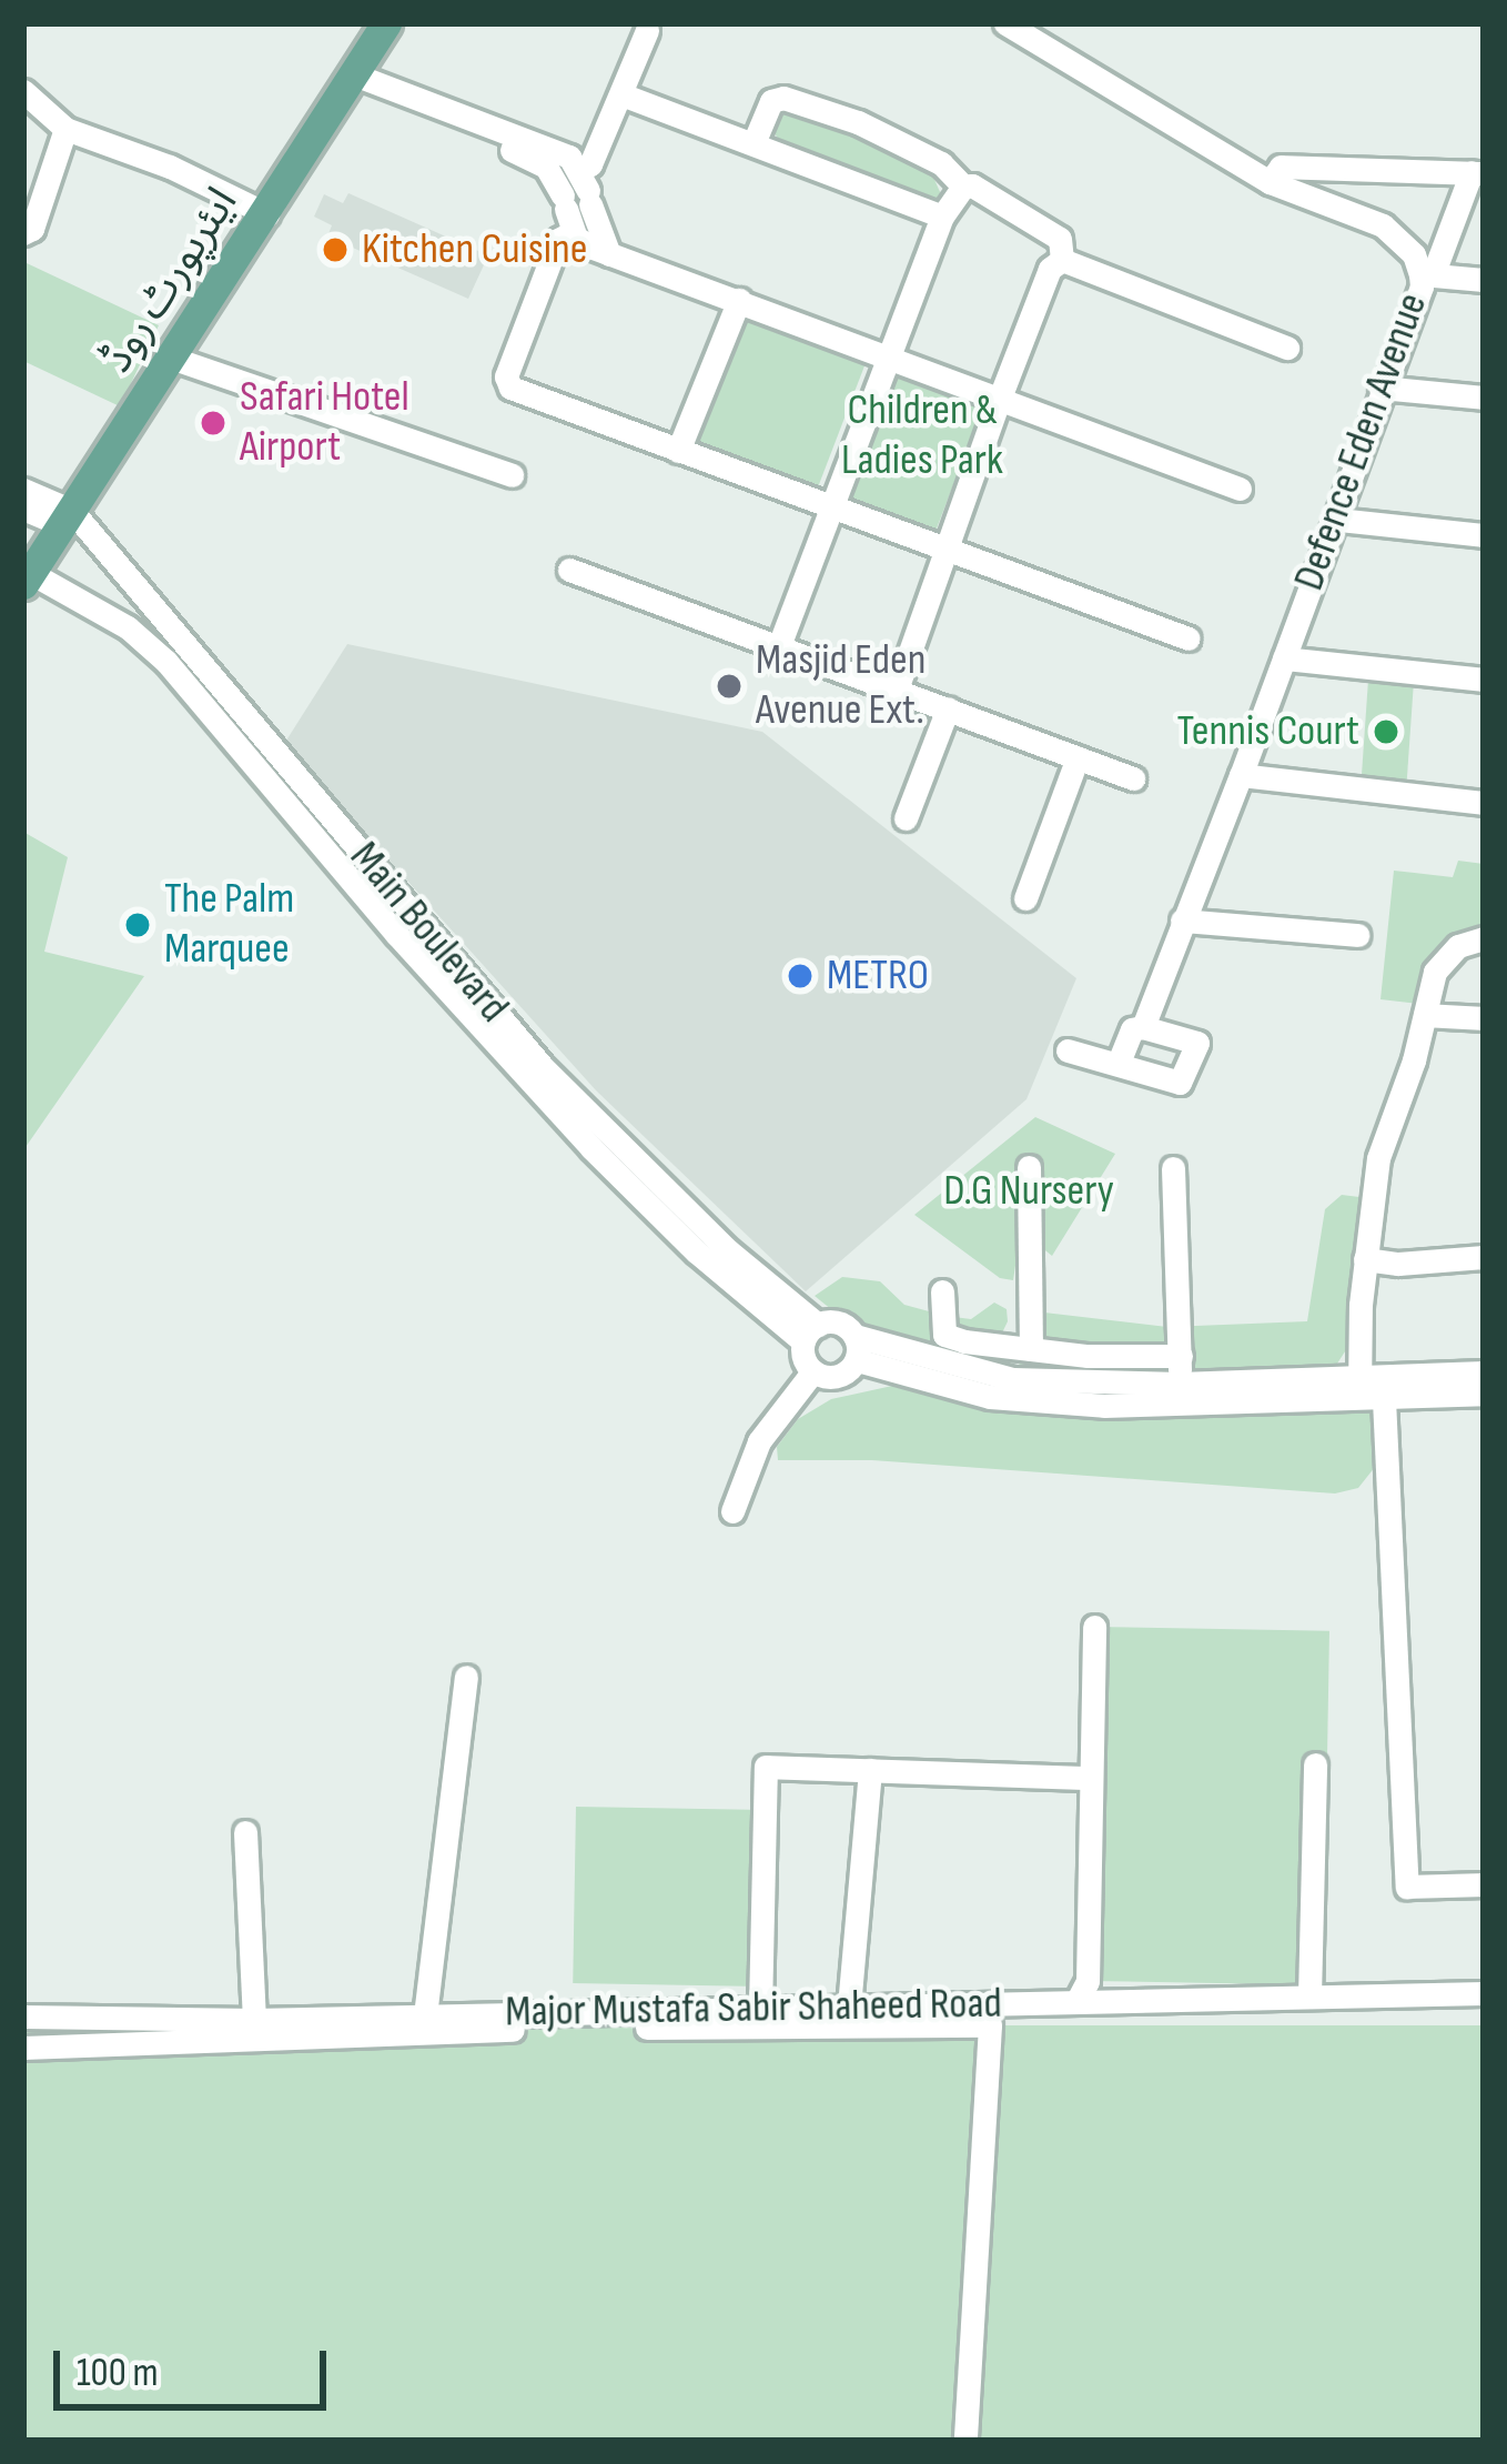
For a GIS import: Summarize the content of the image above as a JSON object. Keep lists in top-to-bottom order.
{
  "streets": {
    "main road": ["ایئرپورٹ روڈ"],
    "street": ["Defence Eden Avenue", "Main Boulevard", "Major Mustafa Sabir Shaheed Road"]
  },
  "crossings": [
    ["ایئرپورٹ روڈ", "Main Boulevard"]
  ],
  "parks": ["Children & Ladies Park", "D.G Nursery"],
  "places": [
    "Kitchen Cuisine",
    "Safari Hotel Airport",
    "Masjid Eden Avenue Ext.",
    "Tennis Court",
    "The Palm Marquee",
    "METRO"
  ],
  "scale_bar": "100 m"
}
